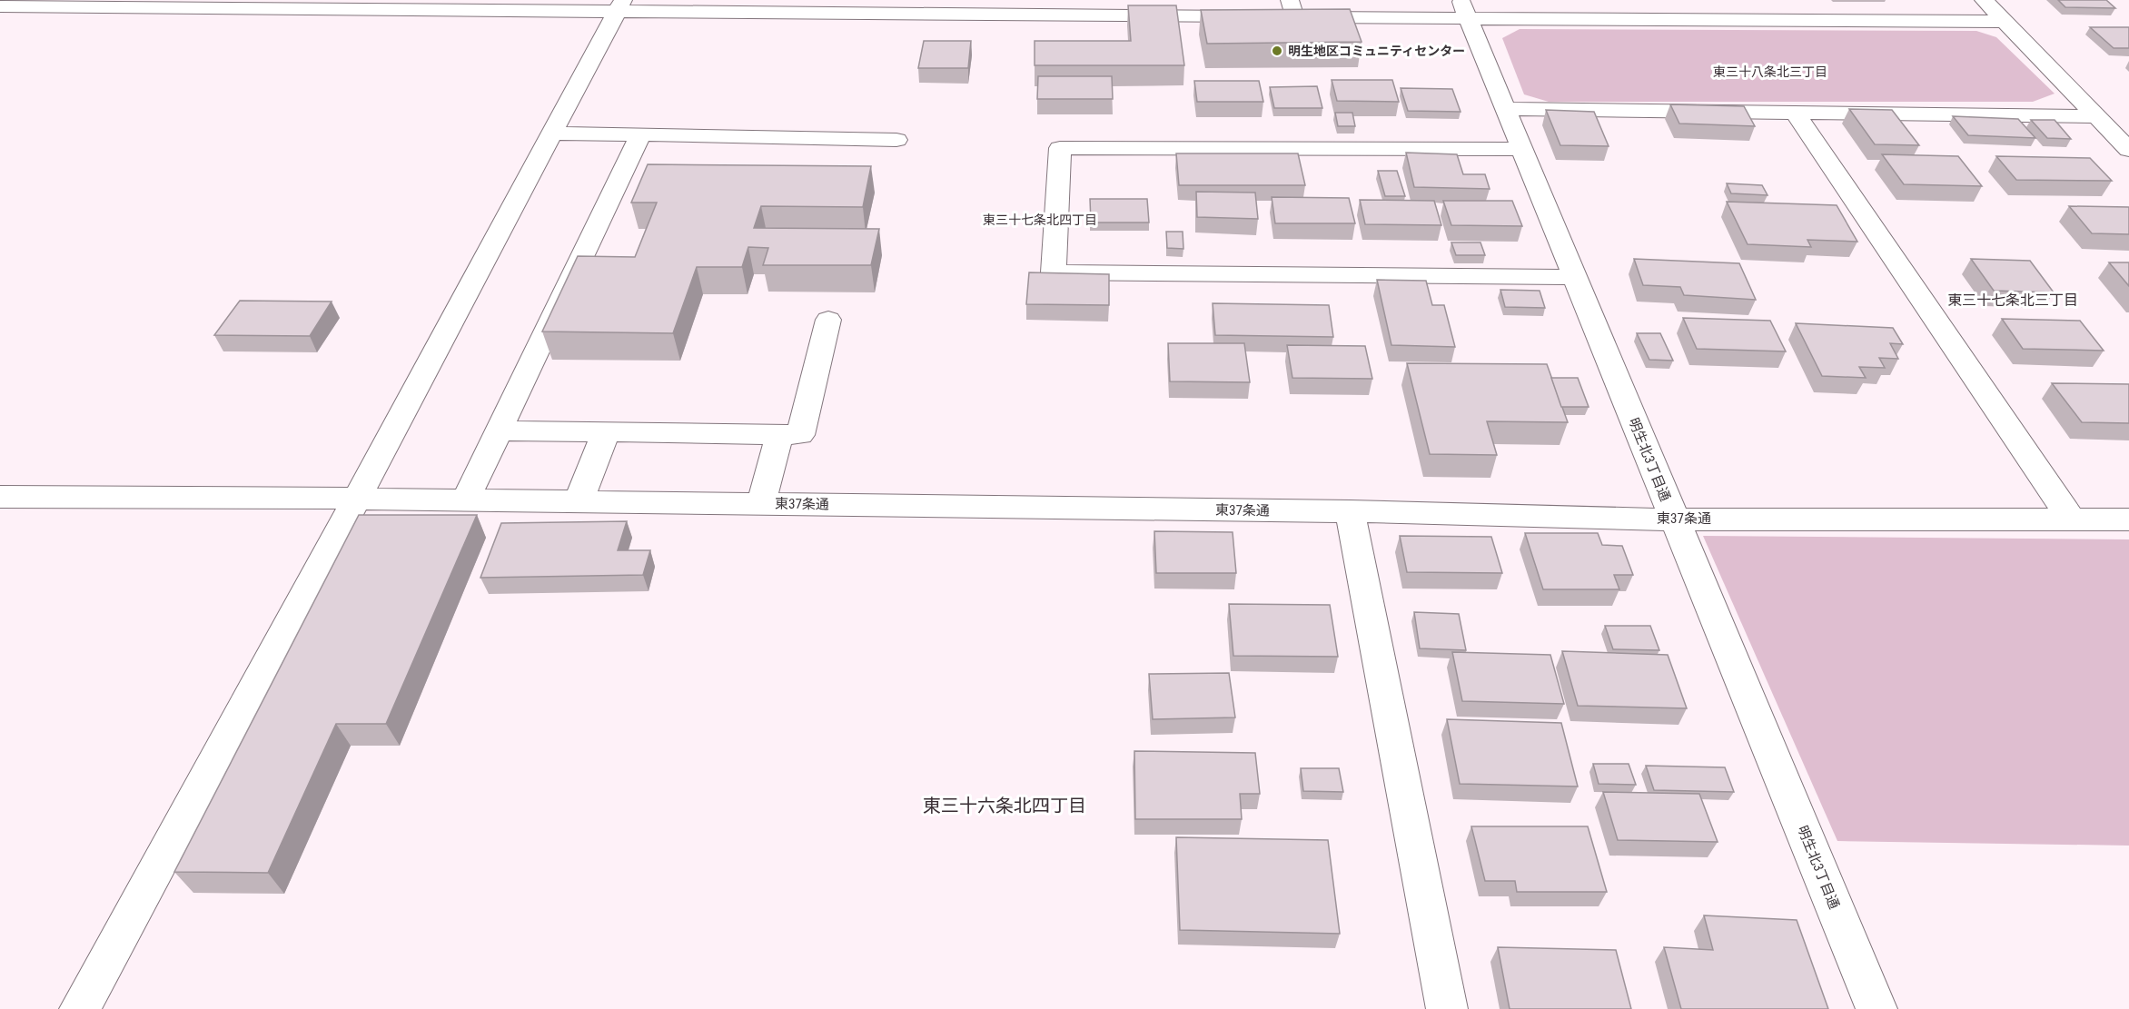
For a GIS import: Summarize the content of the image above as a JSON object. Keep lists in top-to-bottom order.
{
  "streets": {
    "street": ["明生北3丁目通", "東37条通"]
  },
  "crossings": [
    ["明生北3丁目通", "東37条通"]
  ],
  "districts": [
    "東三十八条北三丁目",
    "東三十七条北四丁目",
    "東三十七条北三丁目",
    "東三十六条北四丁目"
  ],
  "places": ["明生地区コミュニティセンター"]
}
